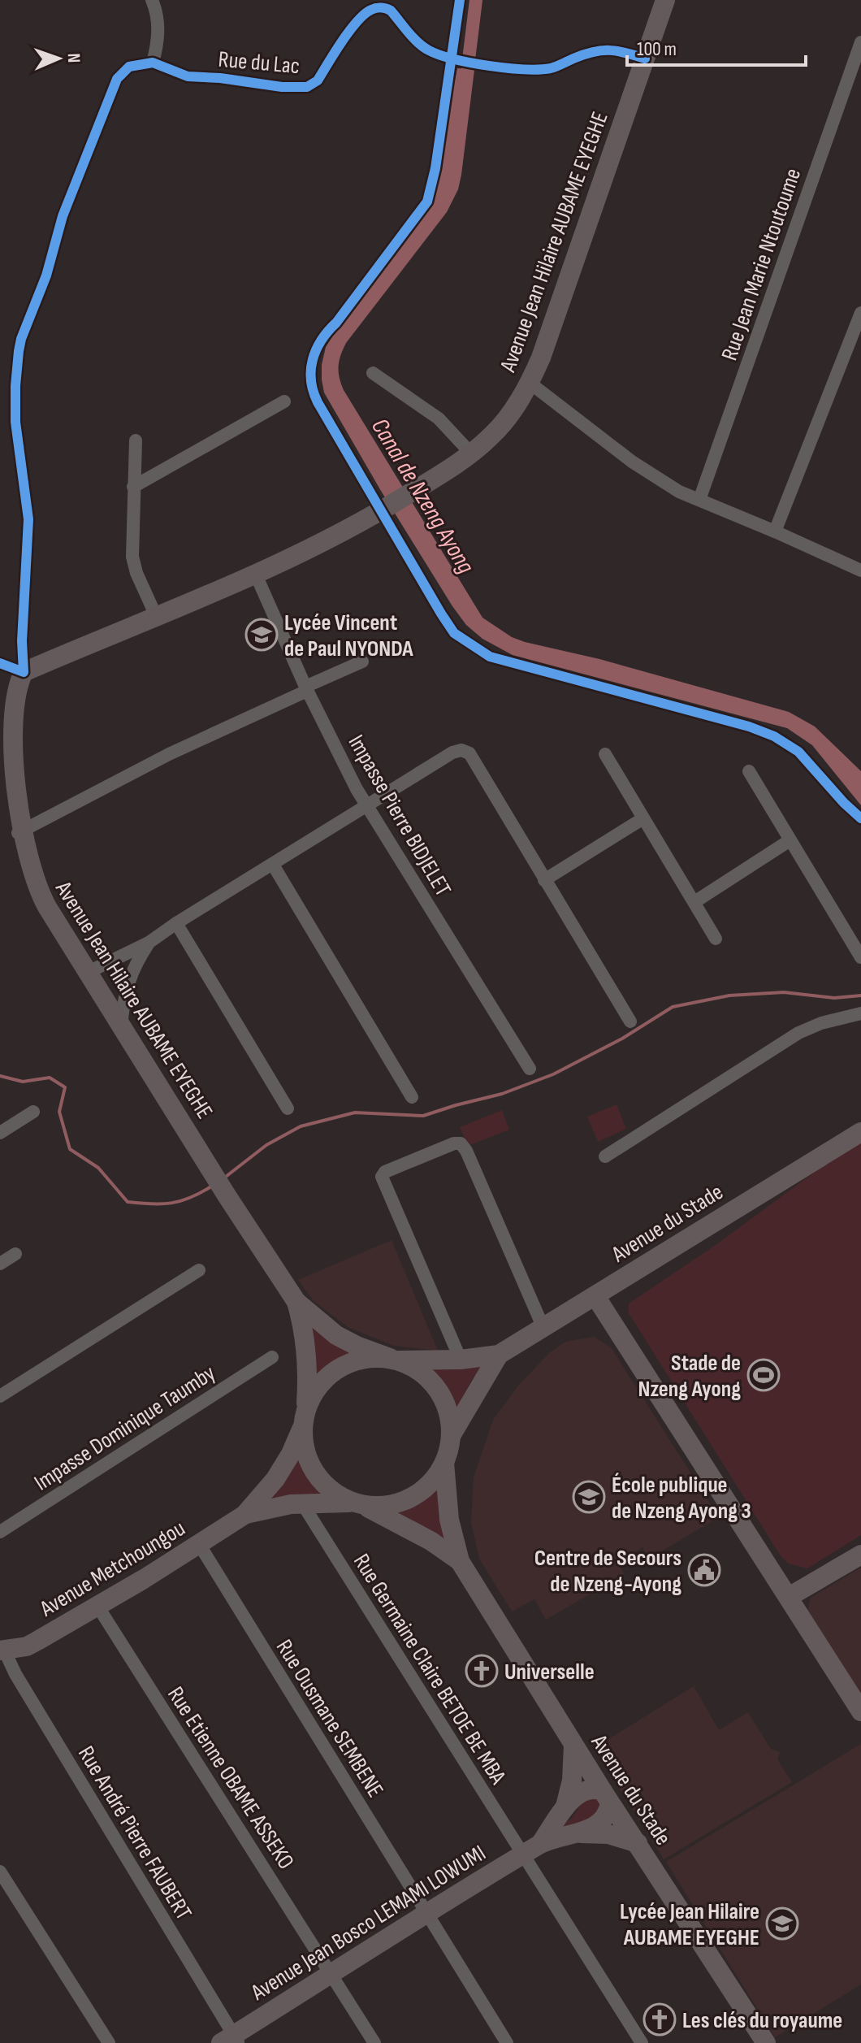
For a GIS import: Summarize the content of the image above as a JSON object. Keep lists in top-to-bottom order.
{
  "streets": {
    "main road": [
      "Avenue Jean Hilaire AUBAME EYEGHE",
      "Avenue du Stade",
      "Avenue Metchoungou",
      "Avenue Jean Bosco LEMAMI LOWUMI"
    ],
    "street": [
      "Rue du Lac",
      "Rue Jean Marie Ntoutoume",
      "Impasse Pierre BIDJELET",
      "Impasse Dominique Taumby",
      "Rue Germaine Claire BETOE BE MBA",
      "Rue Ousmane SEMBENE",
      "Rue Etienne OBAME ASSEKO",
      "Rue André Pierre FAUBERT"
    ]
  },
  "crossings": [
    ["Avenue Metchoungou", "Rue Ousmane SEMBENE"],
    ["Avenue Metchoungou", "Rue Etienne OBAME ASSEKO"],
    ["Avenue Metchoungou", "Rue André Pierre FAUBERT"],
    ["Rue Germaine Claire BETOE BE MBA", "Avenue Jean Bosco LEMAMI LOWUMI"],
    ["Rue Ousmane SEMBENE", "Avenue Jean Bosco LEMAMI LOWUMI"],
    ["Rue Etienne OBAME ASSEKO", "Avenue Jean Bosco LEMAMI LOWUMI"],
    ["Rue André Pierre FAUBERT", "Avenue Jean Bosco LEMAMI LOWUMI"]
  ],
  "water": ["Canal de Nzeng Ayong"],
  "places": {
    "school or university": ["Lycée Vincent de Paul NYONDA", "École publique de Nzeng Ayong 3", "Lycée Jean Hilaire AUBAME EYEGHE"],
    "sports": ["Stade de Nzeng Ayong"],
    "public building": ["Centre de Secours de Nzeng-Ayong"],
    "church": ["Universelle", "Les clés du royaume"]
  },
  "scale_bar": "100 m",
  "north": "right"
}
